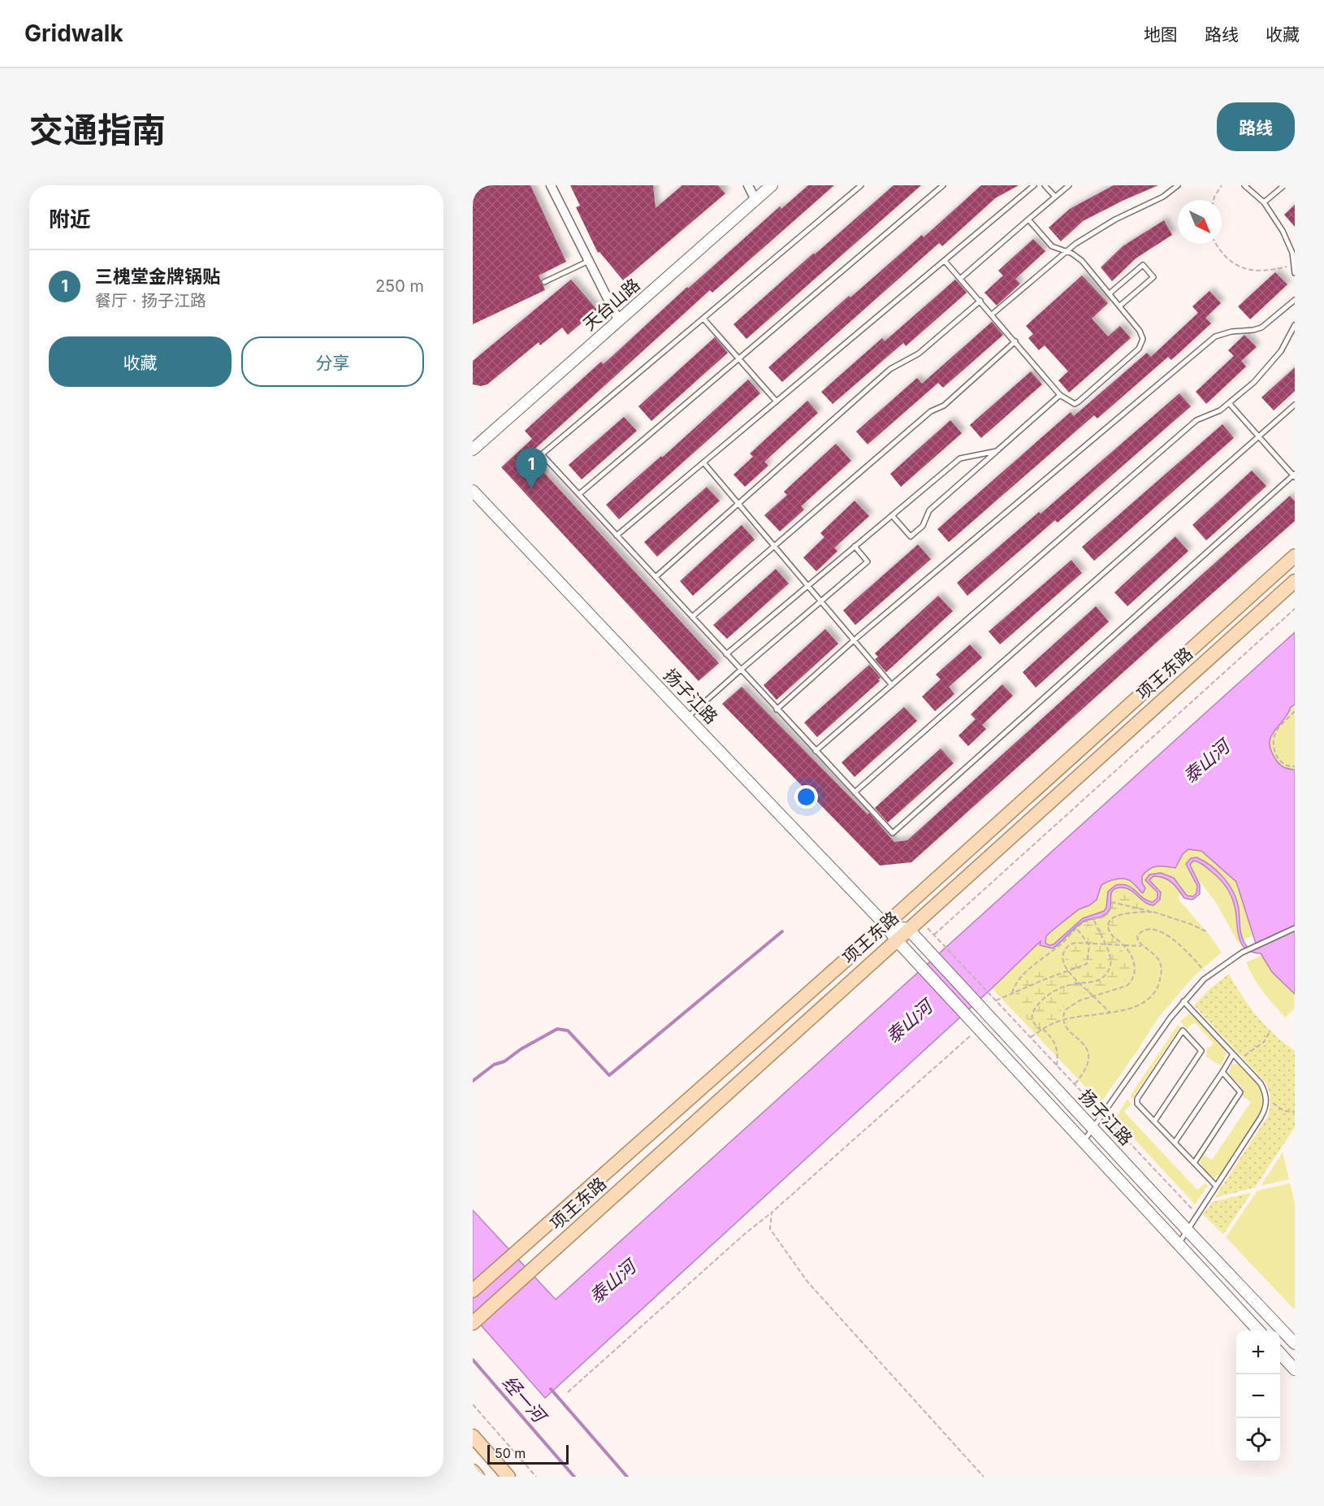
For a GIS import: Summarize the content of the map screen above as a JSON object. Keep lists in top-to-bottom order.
{
  "streets": {
    "main road": ["项王东路"],
    "street": ["天台山路", "扬子江路"]
  },
  "crossings": [
    ["项王东路", "扬子江路"]
  ],
  "water": ["泰山河", "经一河"],
  "scale_bar": "50 m",
  "north": "bottom right",
  "page": {
    "header": "Gridwalk",
    "nav": ["地图", "路线", "收藏"],
    "title": "交通指南",
    "buttons": [
      "路线",
      ["收藏", "分享"]
    ],
    "heading": "附近",
    "list": [
      {
        "mark": "1",
        "name": "三槐堂金牌锅贴",
        "note": "餐厅 · 扬子江路",
        "value": "250 m"
      }
    ],
    "pins": "1",
    "map_buttons": ["+", "−"],
    "scale": "50 m"
  }
}
